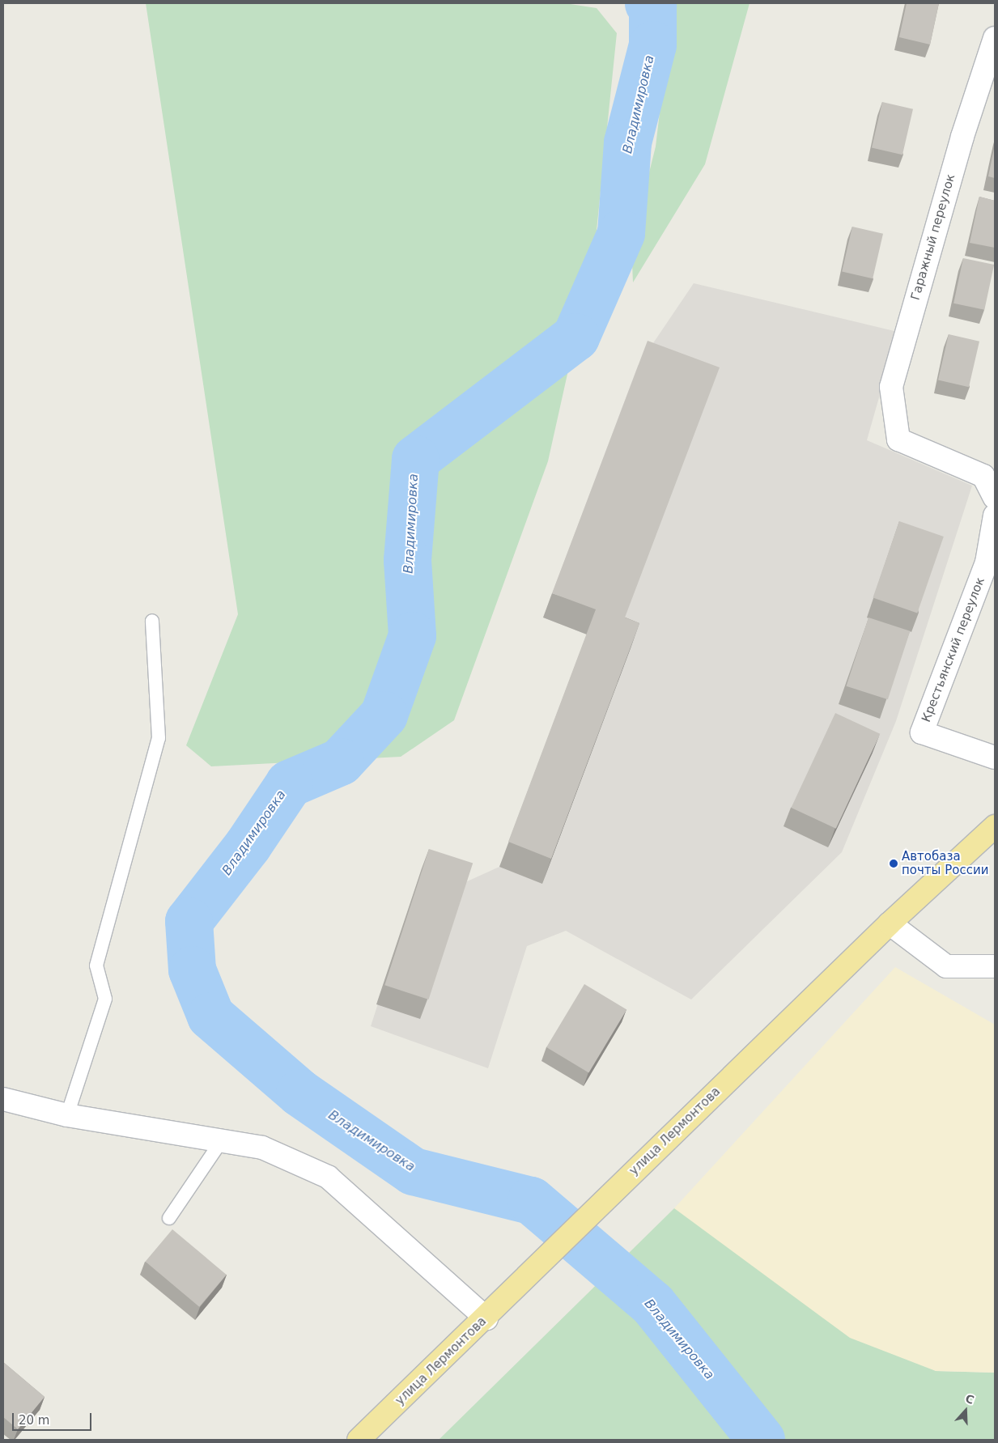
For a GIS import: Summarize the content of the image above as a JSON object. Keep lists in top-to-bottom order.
{
  "streets": {
    "highway": ["улица Лермонтова"],
    "street": ["Гаражный переулок", "Крестьянский переулок"]
  },
  "water": ["Владимировка"],
  "places": ["Автобаза почты России"],
  "scale_bar": "20 m",
  "north": "top"
}
